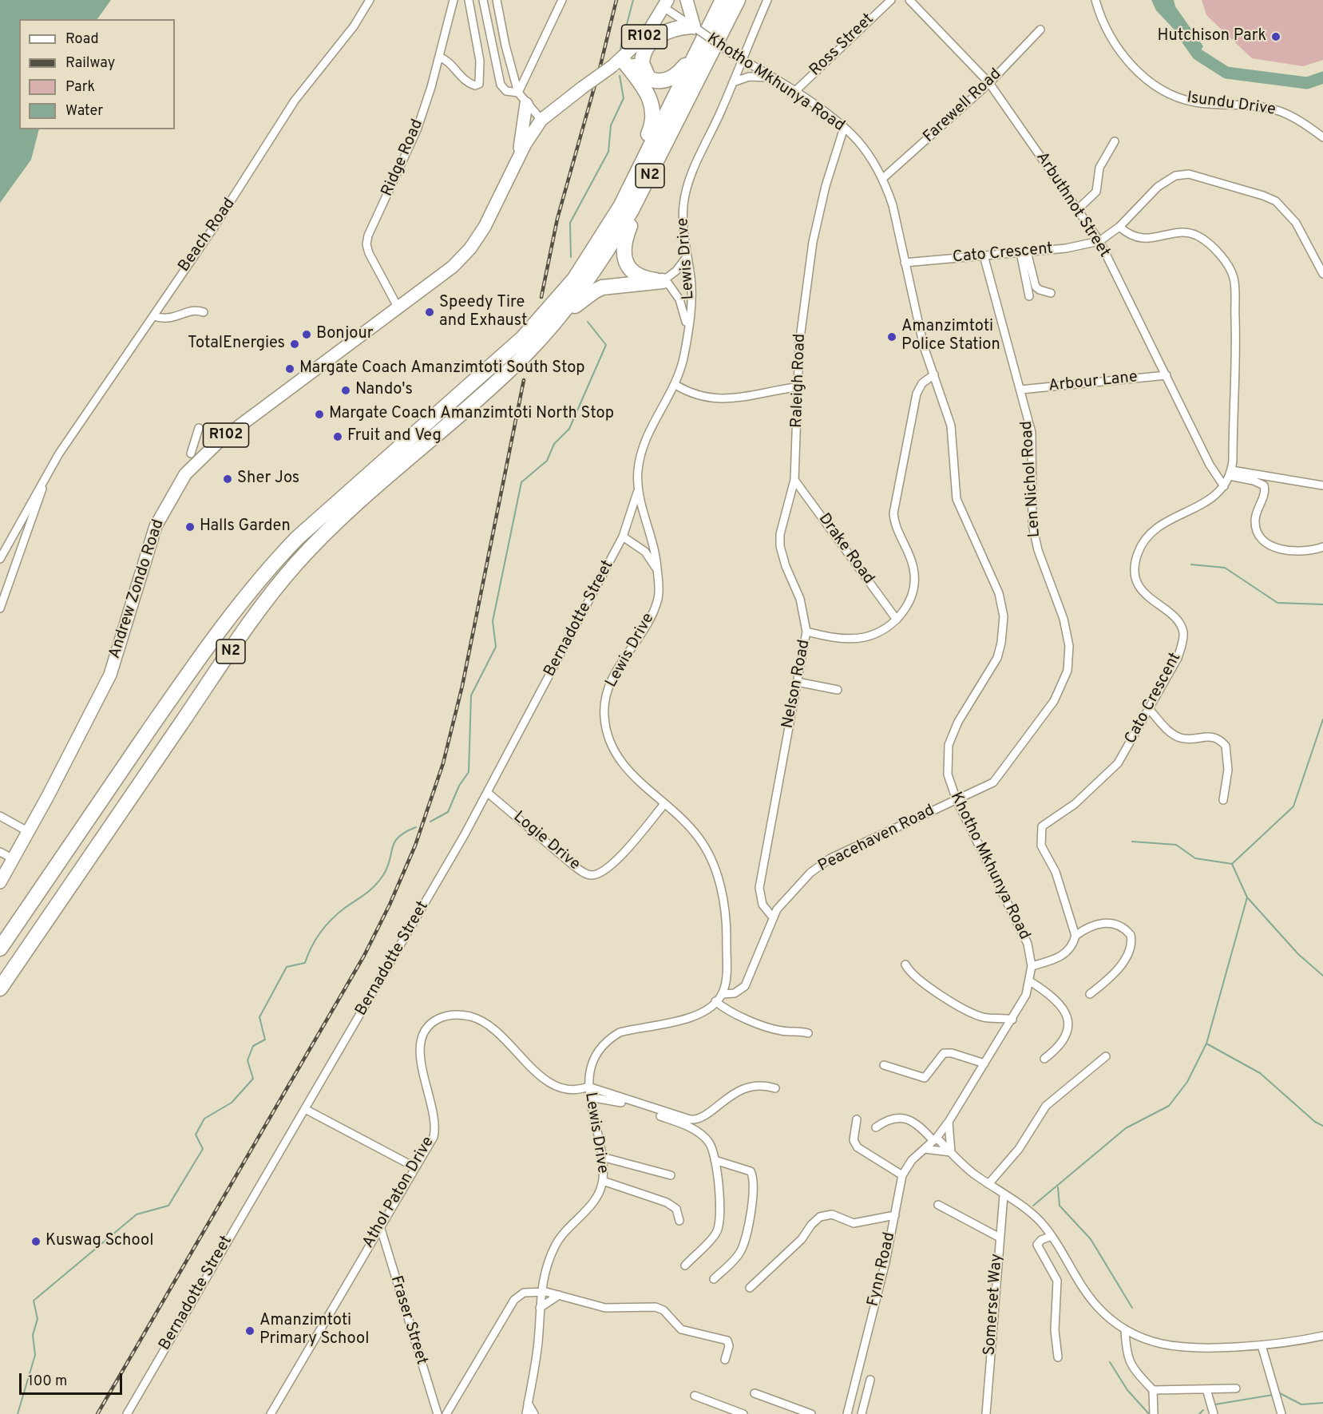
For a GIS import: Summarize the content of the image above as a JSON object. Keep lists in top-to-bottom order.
{
  "streets": {
    "highway": ["N2"],
    "main road": ["R102", "Andrew Zondo Road"],
    "street": [
      "Ross Street",
      "Khotho Mkhunya Road",
      "Isundu Drive",
      "Farewell Road",
      "Ridge Road",
      "Arbuthnot Street",
      "Beach Road",
      "Cato Crescent",
      "Lewis Drive",
      "Raleigh Road",
      "Arbour Lane",
      "Len Nichol Road",
      "Drake Road",
      "Bernadotte Street",
      "Nelson Road",
      "Peacehaven Road",
      "Logie Drive",
      "Athol Paton Drive",
      "Fynn Road",
      "Somerset Way",
      "Fraser Street"
    ]
  },
  "crossings": [
    ["Ross Street", "Khotho Mkhunya Road"],
    ["Khotho Mkhunya Road", "Farewell Road"],
    ["Khotho Mkhunya Road", "Cato Crescent"],
    ["Khotho Mkhunya Road", "Lewis Drive"],
    ["Khotho Mkhunya Road", "Raleigh Road"],
    ["Khotho Mkhunya Road", "Len Nichol Road"],
    ["Khotho Mkhunya Road", "Andrew Zondo Road"],
    ["Khotho Mkhunya Road", "Nelson Road"],
    ["Khotho Mkhunya Road", "Peacehaven Road"],
    ["Khotho Mkhunya Road", "Fynn Road"],
    ["Farewell Road", "Arbuthnot Street"],
    ["Ridge Road", "Andrew Zondo Road"],
    ["Arbuthnot Street", "Cato Crescent"],
    ["Arbuthnot Street", "Arbour Lane"],
    ["Cato Crescent", "Len Nichol Road"],
    ["Lewis Drive", "Bernadotte Street"],
    ["Lewis Drive", "Peacehaven Road"],
    ["Lewis Drive", "Logie Drive"],
    ["Lewis Drive", "Athol Paton Drive"],
    ["Raleigh Road", "Drake Road"],
    ["Raleigh Road", "Nelson Road"],
    ["Arbour Lane", "Len Nichol Road"],
    ["Len Nichol Road", "Peacehaven Road"],
    ["Drake Road", "Nelson Road"],
    ["Bernadotte Street", "Logie Drive"],
    ["Nelson Road", "Peacehaven Road"],
    ["Athol Paton Drive", "Fraser Street"]
  ],
  "places": [
    "Hutchison Park",
    "Speedy Tire and Exhaust",
    "Bonjour",
    "Amanzimtoti Police Station",
    "TotalEnergies",
    "Margate Coach Amanzimtoti South Stop",
    "Nando's",
    "Margate Coach Amanzimtoti North Stop",
    "Fruit and Veg",
    "Sher Jos",
    "Halls Garden",
    "Kuswag School",
    "Amanzimtoti Primary School"
  ],
  "legend": [
    "Road",
    "Railway",
    "Park",
    "Water"
  ],
  "scale_bar": "100 m"
}
